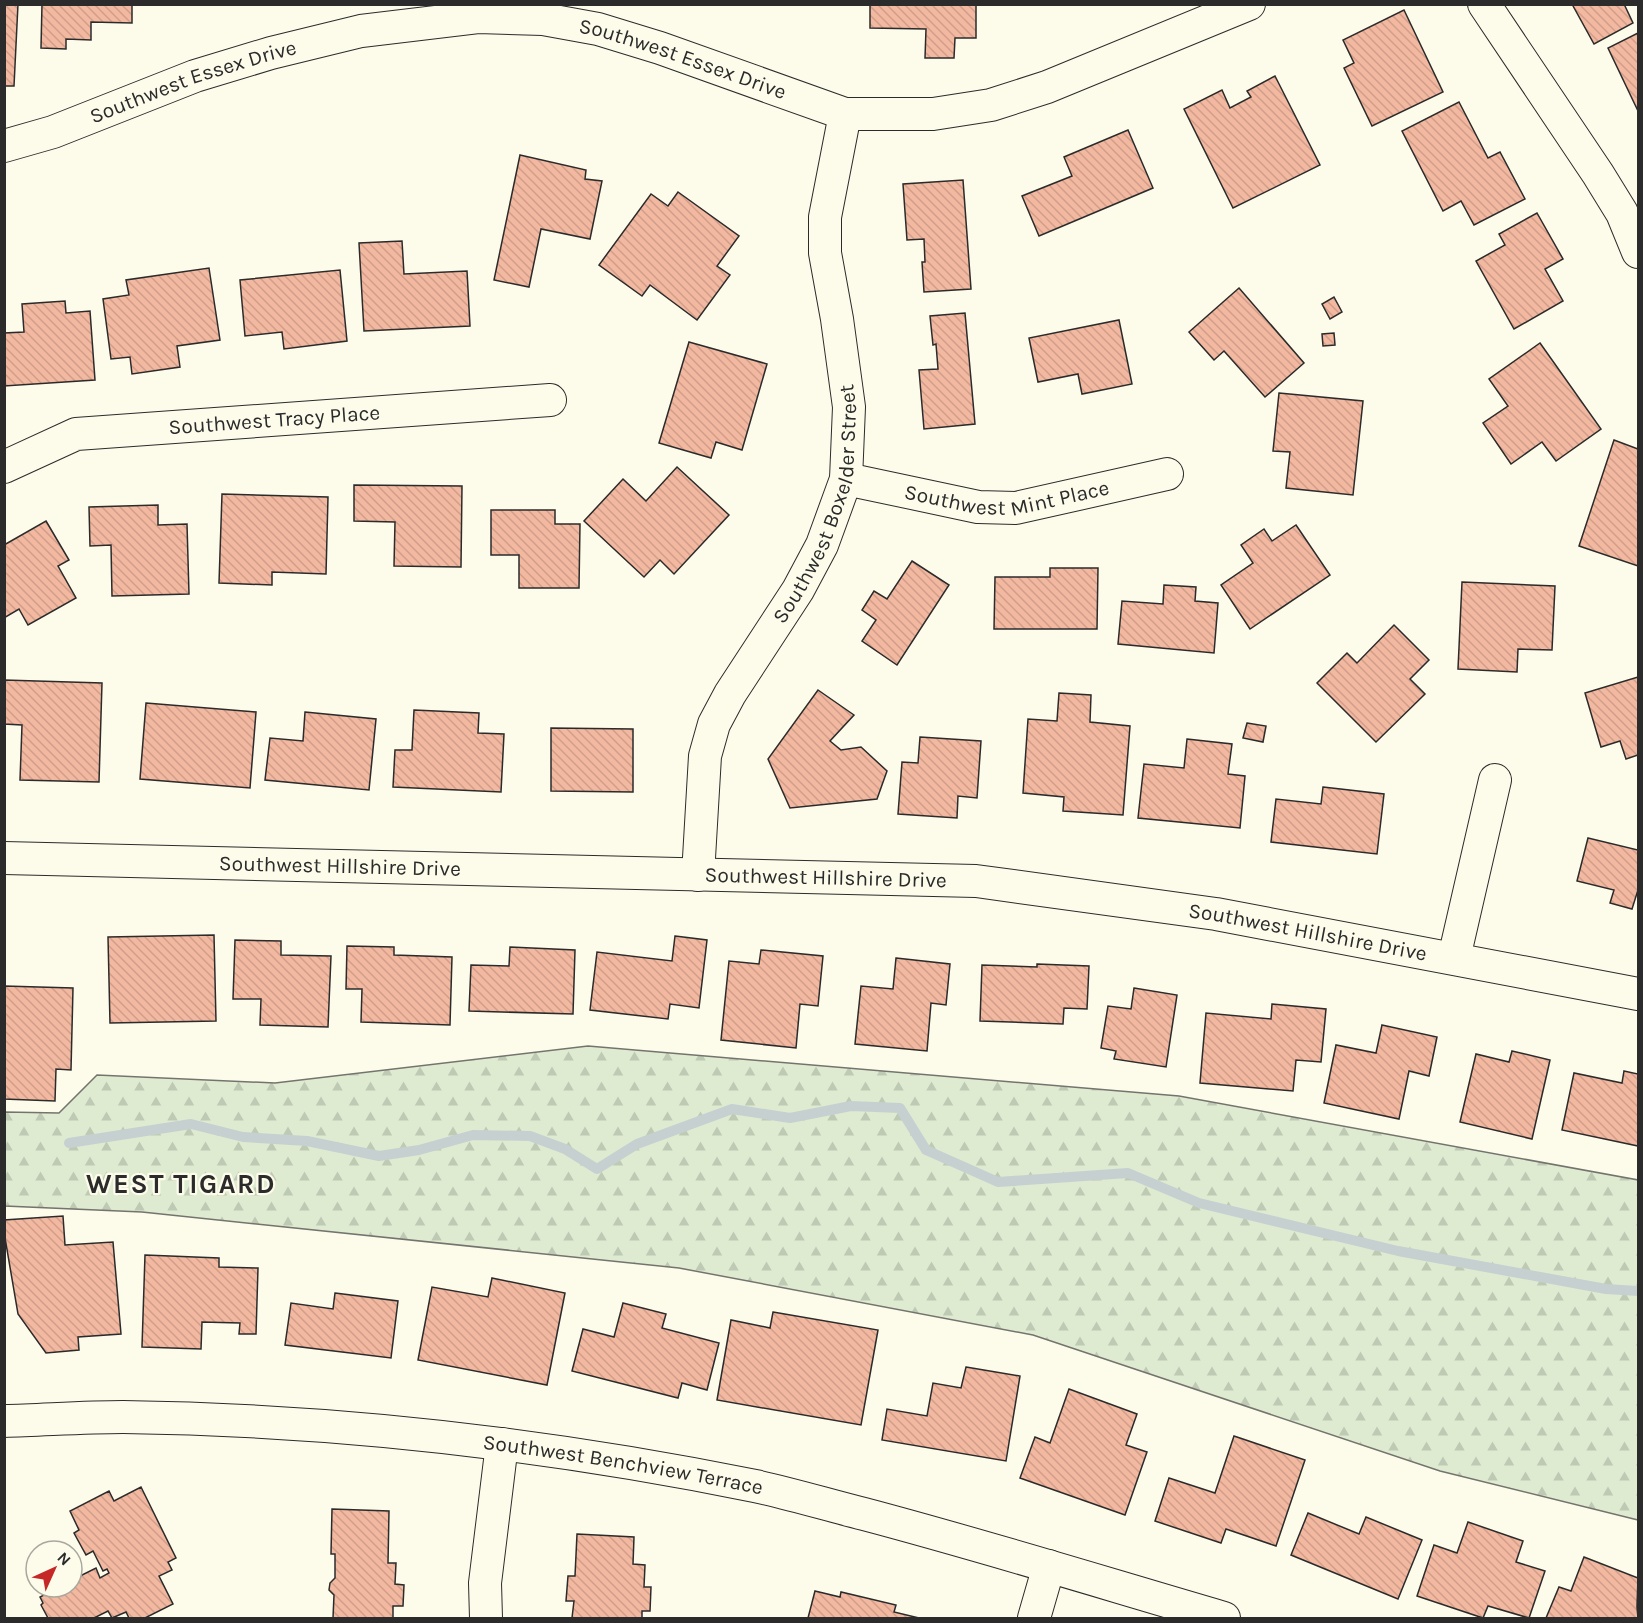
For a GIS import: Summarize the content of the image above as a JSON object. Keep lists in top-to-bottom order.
{
  "streets": {
    "street": [
      "Southwest Essex Drive",
      "Southwest Tracy Place",
      "Southwest Mint Place",
      "Southwest Boxelder Street",
      "Southwest Hillshire Drive",
      "Southwest Benchview Terrace"
    ]
  },
  "crossings": [
    ["Southwest Essex Drive", "Southwest Boxelder Street"],
    ["Southwest Mint Place", "Southwest Boxelder Street"],
    ["Southwest Boxelder Street", "Southwest Hillshire Drive"]
  ],
  "districts": ["WEST TIGARD"],
  "north": "top right"
}
